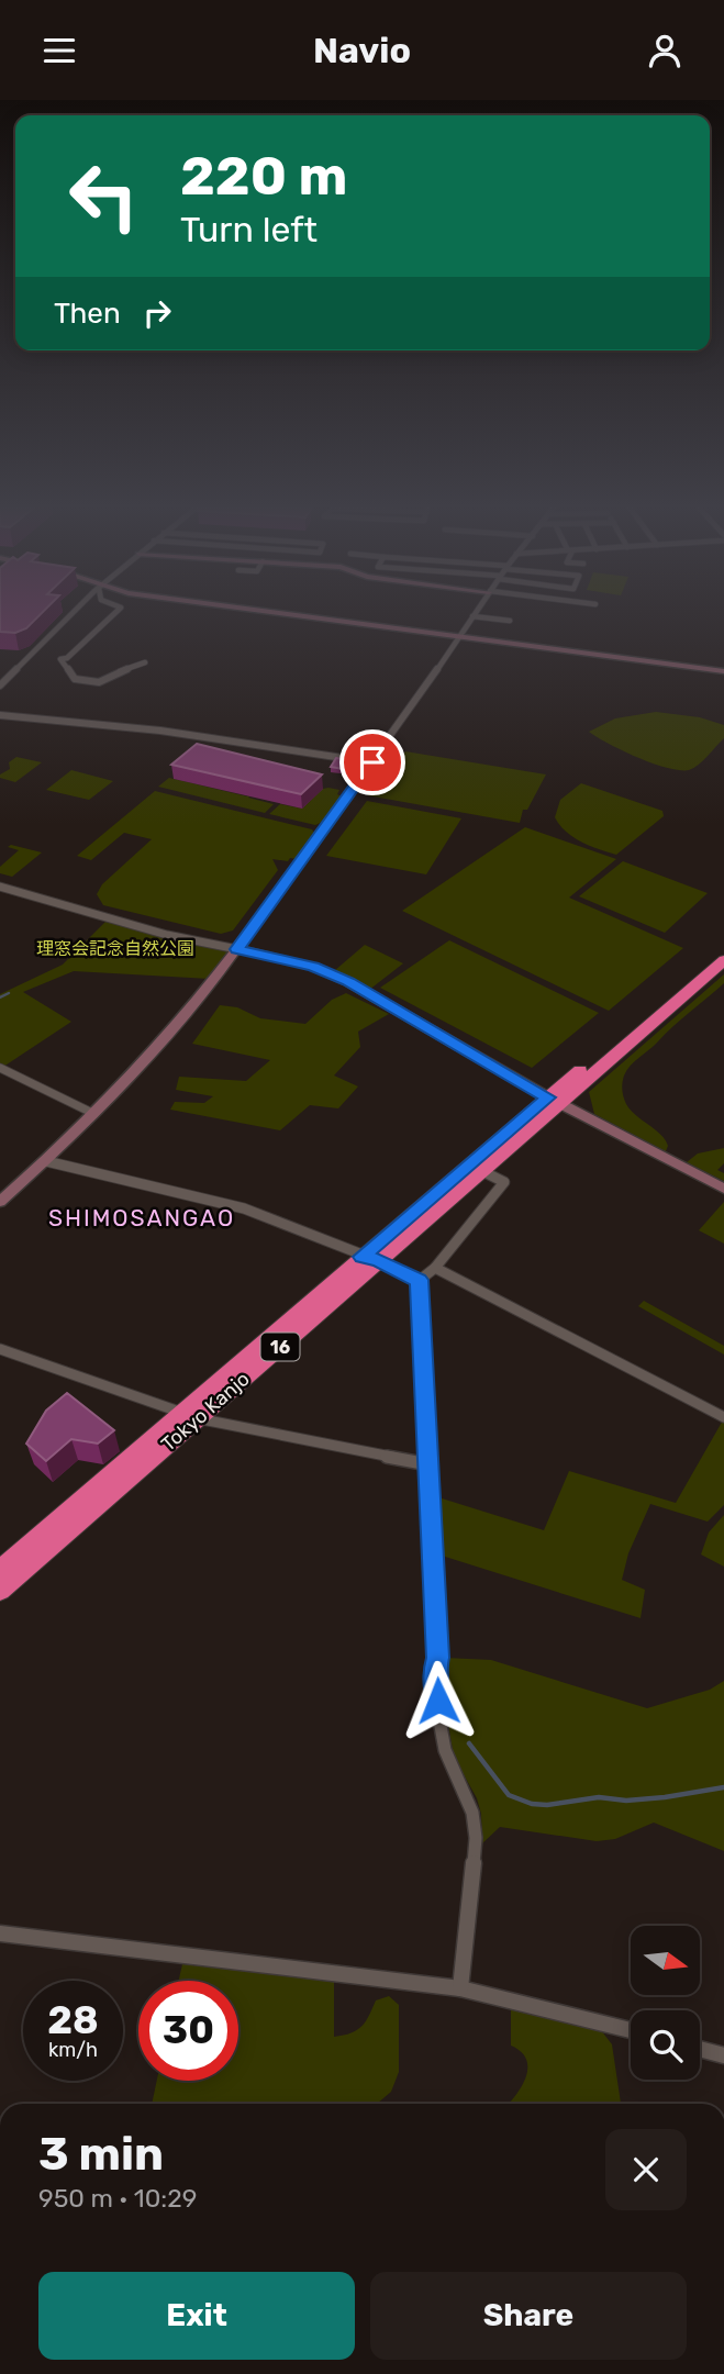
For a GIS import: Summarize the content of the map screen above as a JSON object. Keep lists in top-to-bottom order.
{
  "streets": {
    "highway": ["16", "Tokyo Kanjo"]
  },
  "districts": ["SHIMOSANGAO"],
  "parks": ["理窓会記念自然公園"],
  "north": "right",
  "page": {
    "header": "Navio",
    "turn": ["220 m", "Turn left"],
    "then": "Then",
    "speed": "28 km/h",
    "limit": "30",
    "heading": ["3 min", "950 m · 10:29"],
    "buttons": ["Exit", "Share"]
  }
}
